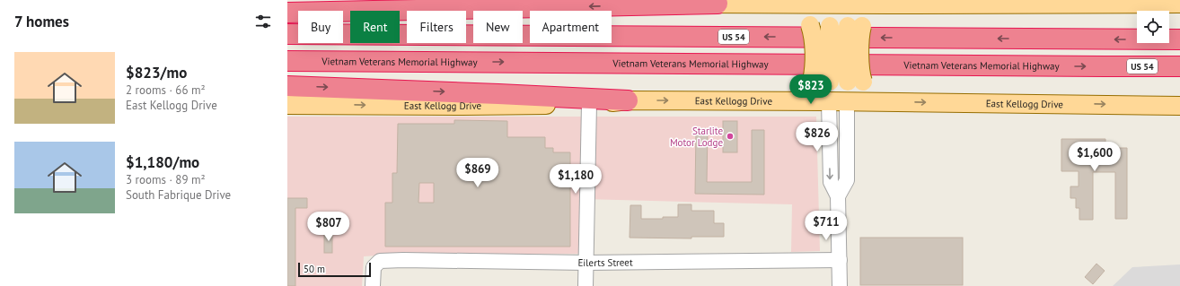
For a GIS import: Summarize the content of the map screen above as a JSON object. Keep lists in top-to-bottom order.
{
  "streets": {
    "highway": ["US 54", "Vietnam Veterans Memorial Highway"],
    "main road": ["East Kellogg Drive"],
    "street": ["Eilerts Street"]
  },
  "places": ["Starlite Motor Lodge"],
  "scale_bar": "50 m",
  "page": {
    "heading": "7 homes",
    "chip": [
      "Buy",
      "Rent",
      "Filters",
      "New",
      "Apartment"
    ],
    "list": [
      {
        "name": "$823/mo",
        "note": "2 rooms · 66 m² · East Kellogg Drive"
      },
      {
        "name": "$1,180/mo",
        "note": "3 rooms · 89 m² · South Fabrique Drive"
      }
    ],
    "price": [
      "$823",
      "$826",
      "$1,600",
      "$869",
      "$1,180",
      "$711",
      "$807"
    ],
    "scale": "50 m"
  }
}
